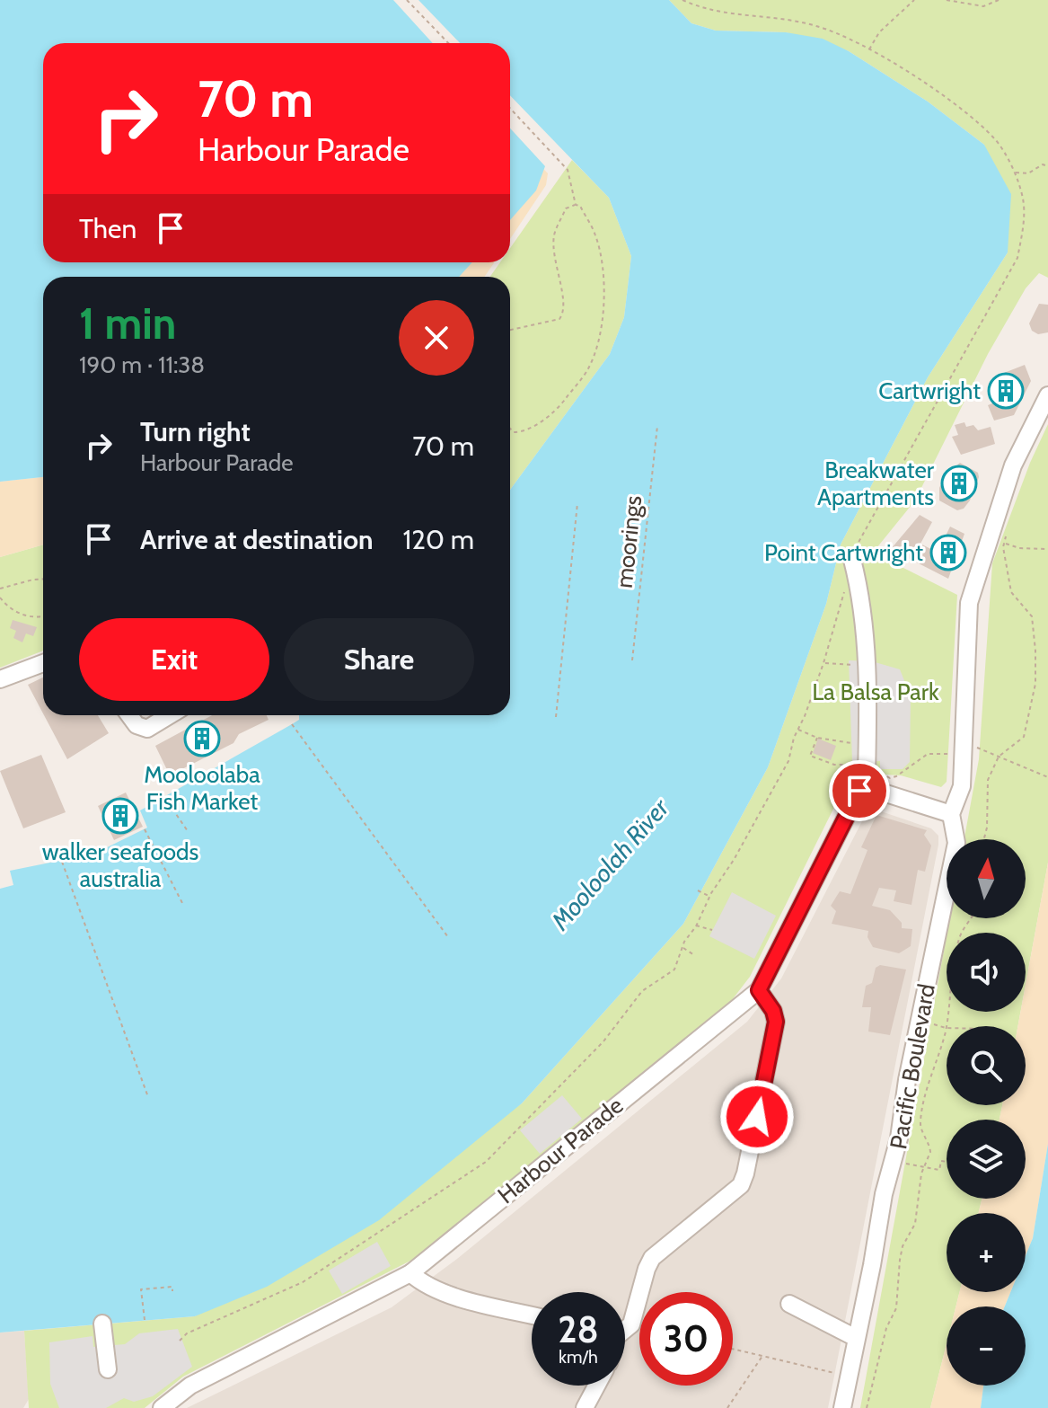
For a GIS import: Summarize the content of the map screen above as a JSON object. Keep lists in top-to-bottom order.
{
  "streets": {
    "street": ["Pacific Boulevard", "Harbour Parade"],
    "path": ["moorings"]
  },
  "water": ["Mooloolah River"],
  "parks": ["La Balsa Park"],
  "places": {
    "building": [
      "Cartwright",
      "Breakwater Apartments",
      "Point Cartwright",
      "Mooloolaba Fish Market",
      "walker seafoods australia"
    ]
  },
  "north": "top",
  "page": {
    "turn": ["70 m", "Harbour Parade"],
    "then": "Then",
    "heading": ["1 min", "190 m · 11:38"],
    "list": [
      {
        "name": "Turn right",
        "note": "Harbour Parade",
        "value": "70 m"
      },
      {
        "name": "Arrive at destination",
        "value": "120 m"
      }
    ],
    "buttons": ["Exit", "Share"],
    "map_buttons": ["+", "−"],
    "speed": "28 km/h",
    "limit": "30"
  }
}
